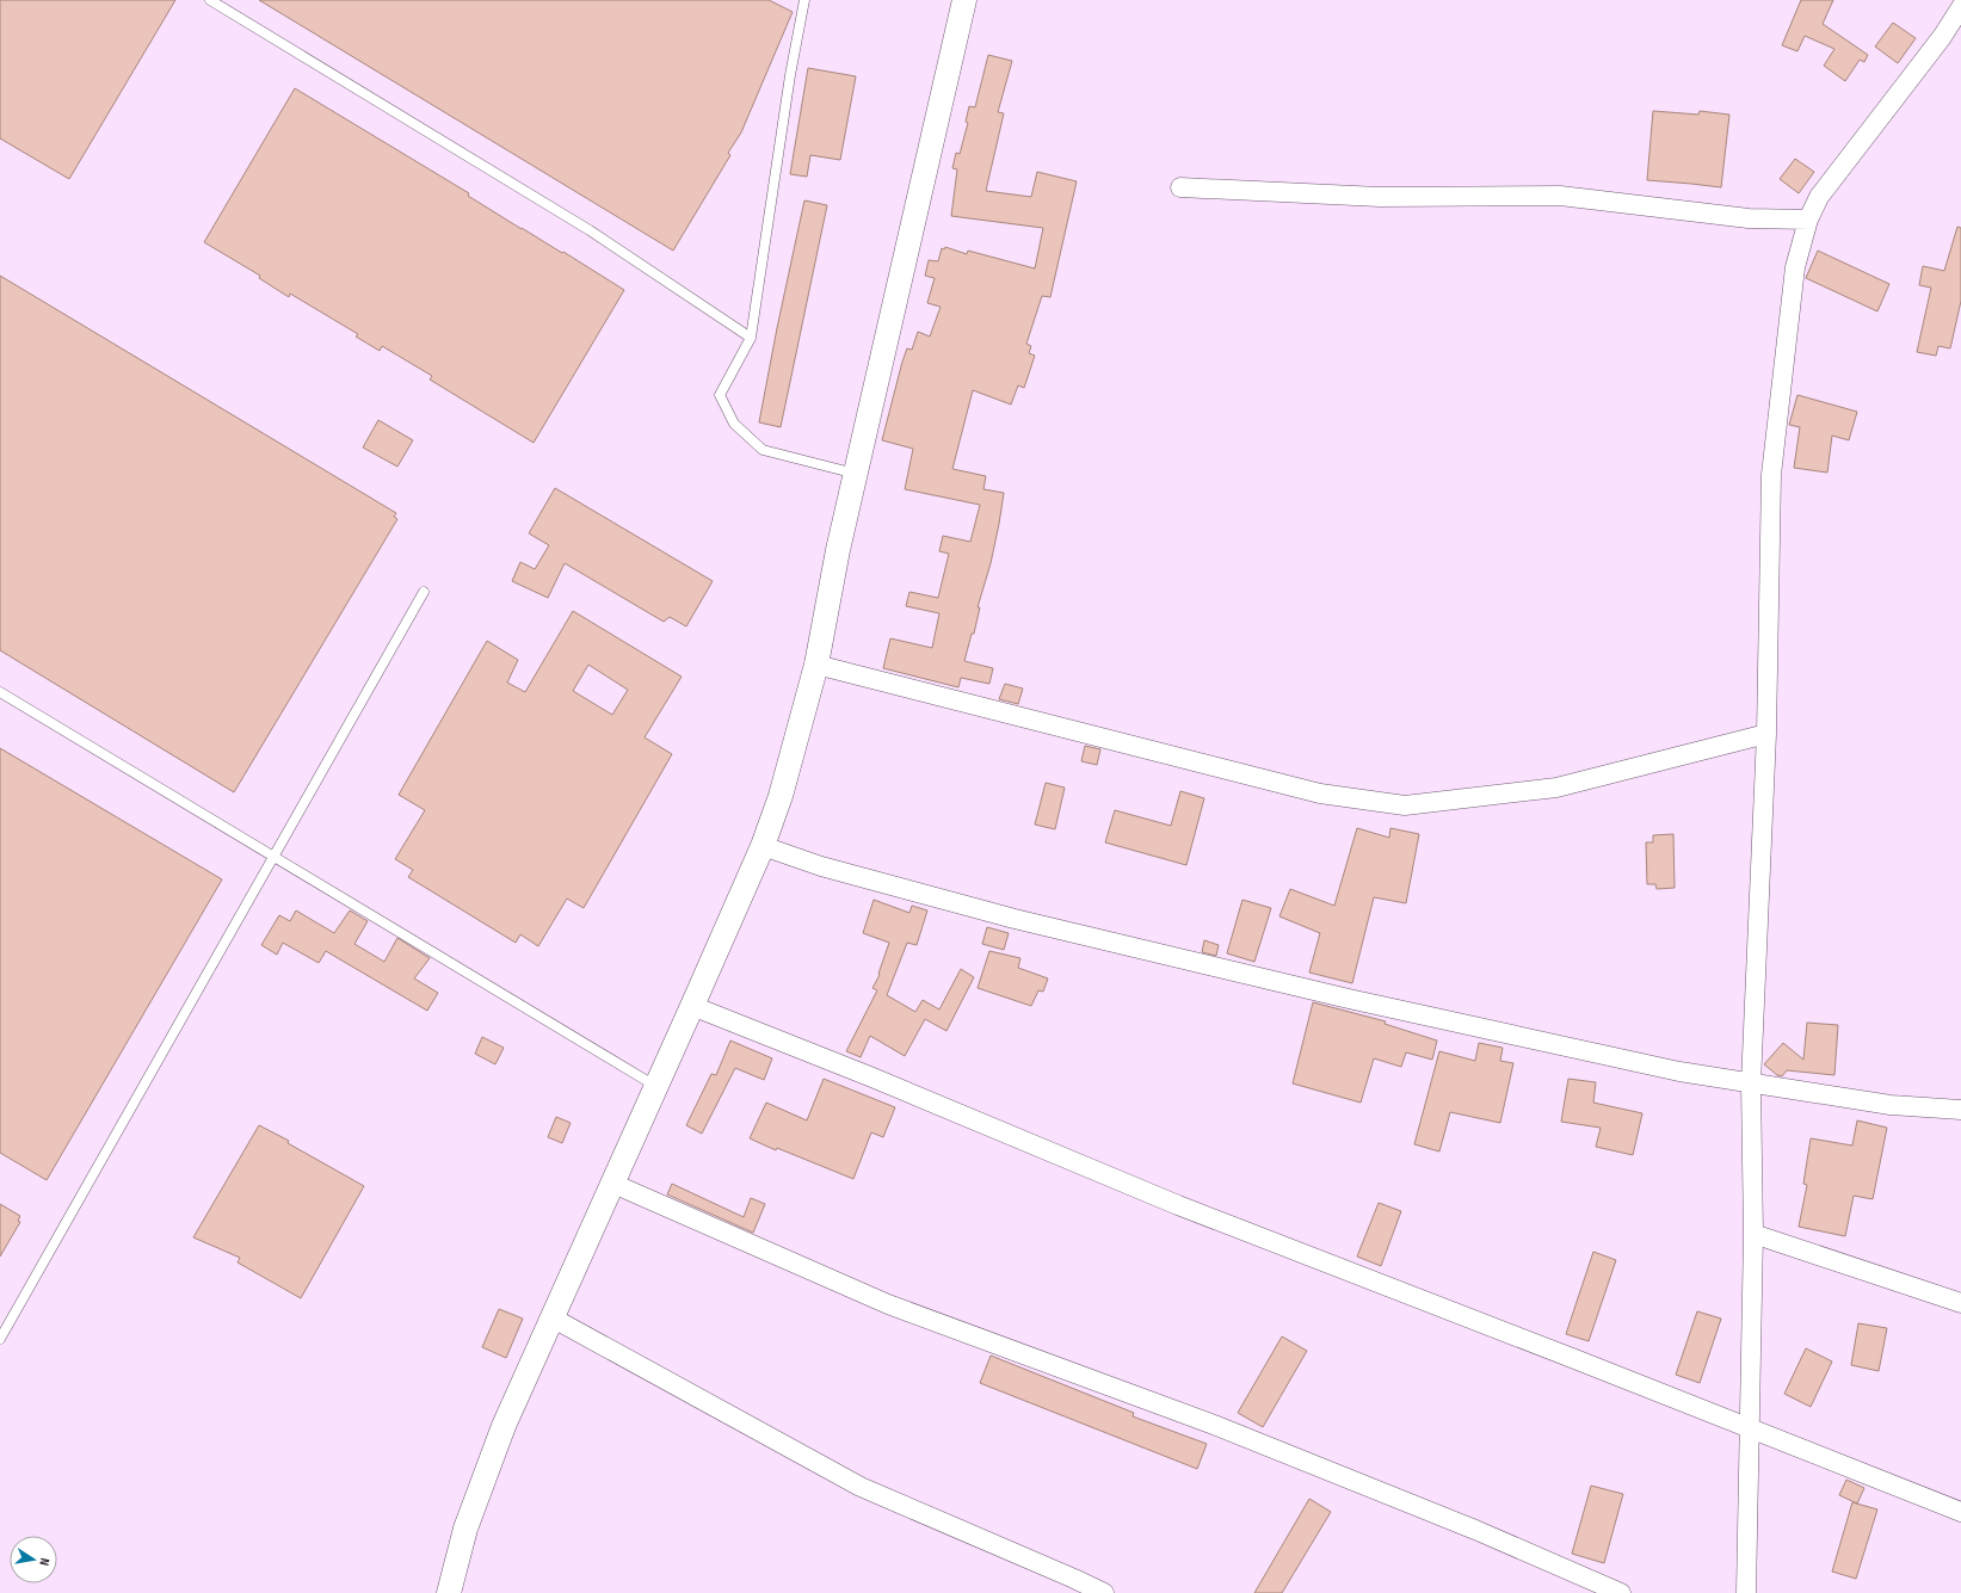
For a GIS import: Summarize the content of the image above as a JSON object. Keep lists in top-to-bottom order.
{
  "north": "right"
}
